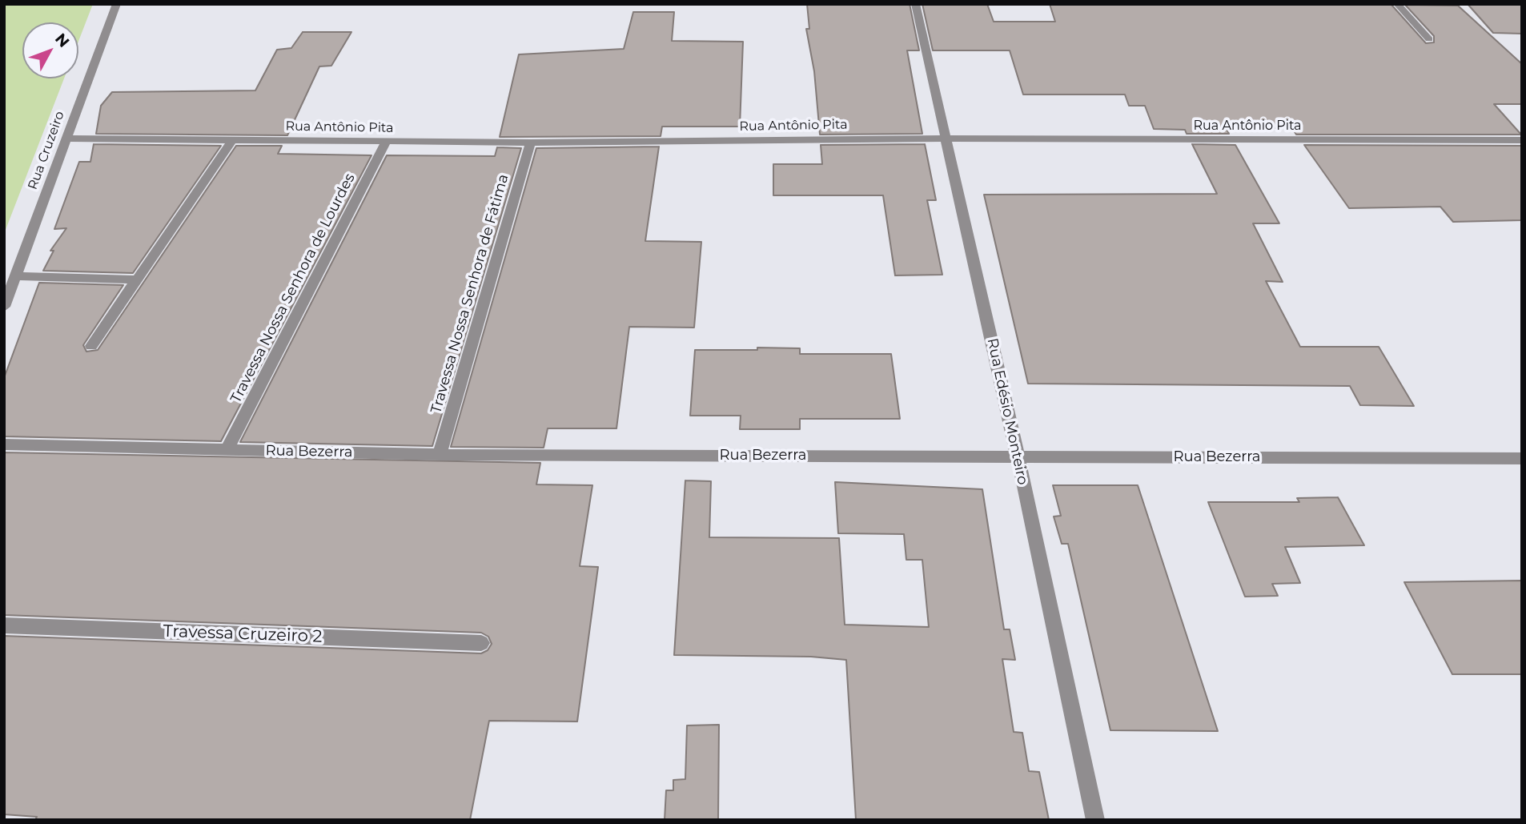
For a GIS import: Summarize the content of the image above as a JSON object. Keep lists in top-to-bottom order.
{
  "streets": {
    "street": [
      "Rua Antônio Pita",
      "Rua Cruzeiro",
      "Travessa Nossa Senhora de Lourdes",
      "Travessa Nossa Senhora de Fátima",
      "Rua Edésio Monteiro",
      "Rua Bezerra",
      "Travessa Cruzeiro 2"
    ]
  },
  "crossings": [
    ["Rua Antônio Pita", "Rua Cruzeiro"],
    ["Rua Antônio Pita", "Travessa Nossa Senhora de Lourdes"],
    ["Rua Antônio Pita", "Travessa Nossa Senhora de Fátima"],
    ["Rua Antônio Pita", "Rua Edésio Monteiro"],
    ["Travessa Nossa Senhora de Lourdes", "Rua Bezerra"],
    ["Travessa Nossa Senhora de Fátima", "Rua Bezerra"],
    ["Rua Edésio Monteiro", "Rua Bezerra"]
  ],
  "north": "top right"
}
